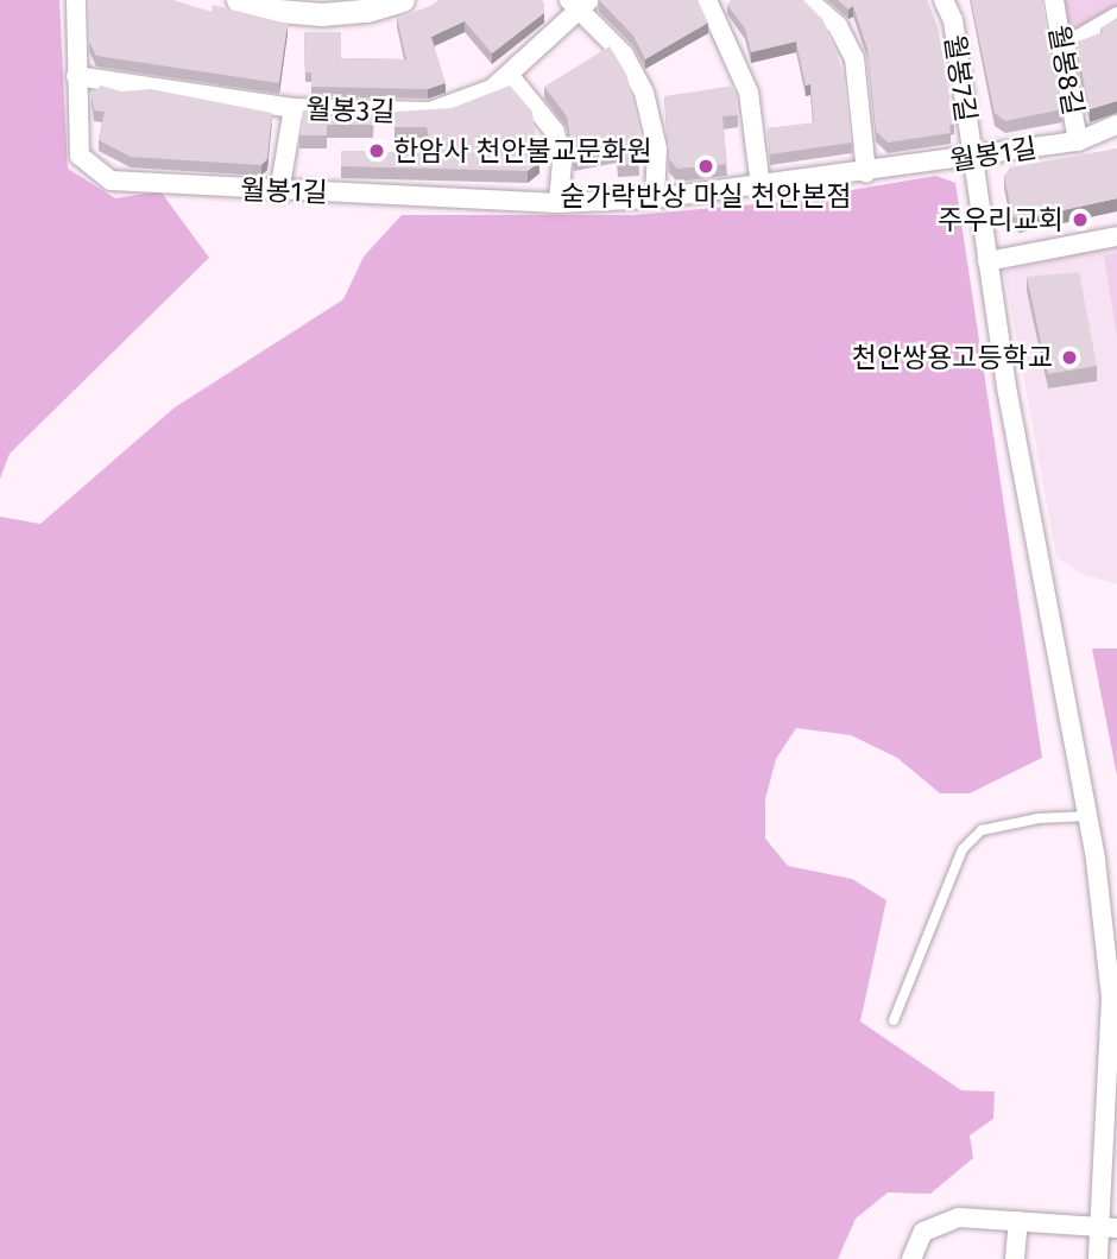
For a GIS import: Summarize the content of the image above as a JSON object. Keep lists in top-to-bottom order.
{
  "streets": {
    "street": [
      "월봉8길",
      "월봉7길",
      "월봉3길",
      "월봉1길"
    ]
  },
  "crossings": [
    ["월봉8길", "월봉1길"],
    ["월봉7길", "월봉1길"],
    ["월봉3길", "월봉1길"]
  ],
  "places": [
    "한암사 천안불교문화원",
    "숟가락반상 마실 천안본점",
    "주우리교회",
    "천안쌍용고등학교"
  ]
}
